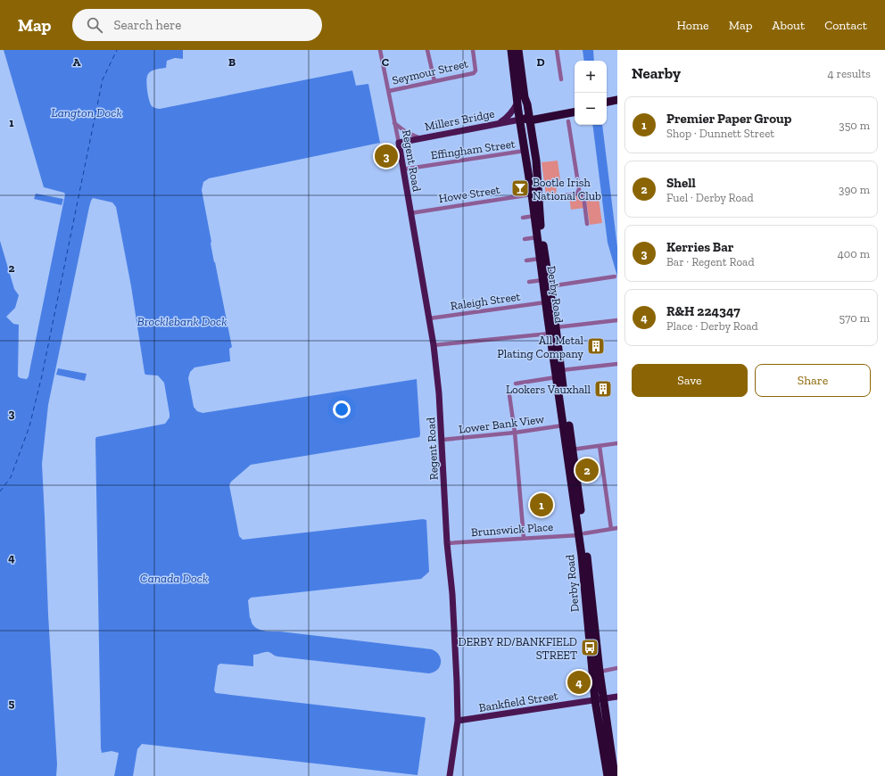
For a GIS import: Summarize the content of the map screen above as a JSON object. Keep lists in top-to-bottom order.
{
  "streets": {
    "highway": ["Millers Bridge", "Derby Road"],
    "main road": ["Regent Road", "Bankfield Street"],
    "street": [
      "Seymour Street",
      "Effingham Street",
      "Howe Street",
      "Raleigh Street",
      "Lower Bank View",
      "Brunswick Place"
    ]
  },
  "crossings": [
    ["Seymour Street", "Regent Road"],
    ["Millers Bridge", "Regent Road"],
    ["Millers Bridge", "Derby Road"],
    ["Effingham Street", "Regent Road"],
    ["Effingham Street", "Derby Road"],
    ["Regent Road", "Howe Street"],
    ["Regent Road", "Raleigh Street"],
    ["Regent Road", "Lower Bank View"],
    ["Regent Road", "Brunswick Place"],
    ["Regent Road", "Bankfield Street"],
    ["Howe Street", "Derby Road"],
    ["Derby Road", "Raleigh Street"],
    ["Derby Road", "Lower Bank View"],
    ["Derby Road", "Brunswick Place"],
    ["Derby Road", "Bankfield Street"]
  ],
  "water": ["Langton Dock", "Brocklebank Dock", "Canada Dock"],
  "places": {
    "bar": ["Bootle Irish National Club"],
    "building": ["All Metal Plating Company", "Lookers Vauxhall"],
    "bus stop": ["DERBY RD/BANKFIELD STREET"]
  },
  "page": {
    "header": "Map",
    "search": "Search here",
    "nav": [
      "Home",
      "Map",
      "About",
      "Contact"
    ],
    "heading": ["Nearby", "4 results"],
    "map_buttons": ["+", "−"],
    "list": [
      {
        "mark": "1",
        "name": "Premier Paper Group",
        "note": "Shop · Dunnett Street",
        "value": "350 m"
      },
      {
        "mark": "2",
        "name": "Shell",
        "note": "Fuel · Derby Road",
        "value": "390 m"
      },
      {
        "mark": "3",
        "name": "Kerries Bar",
        "note": "Bar · Regent Road",
        "value": "400 m"
      },
      {
        "mark": "4",
        "name": "R&H 224347",
        "note": "Place · Derby Road",
        "value": "570 m"
      }
    ],
    "pins": [
      "3",
      "2",
      "1",
      "4"
    ],
    "buttons": ["Save", "Share"]
  },
  "grid": {
    "columns": [
      "A",
      "B",
      "C",
      "D"
    ],
    "rows": [
      "1",
      "2",
      "3",
      "4",
      "5"
    ]
  }
}
